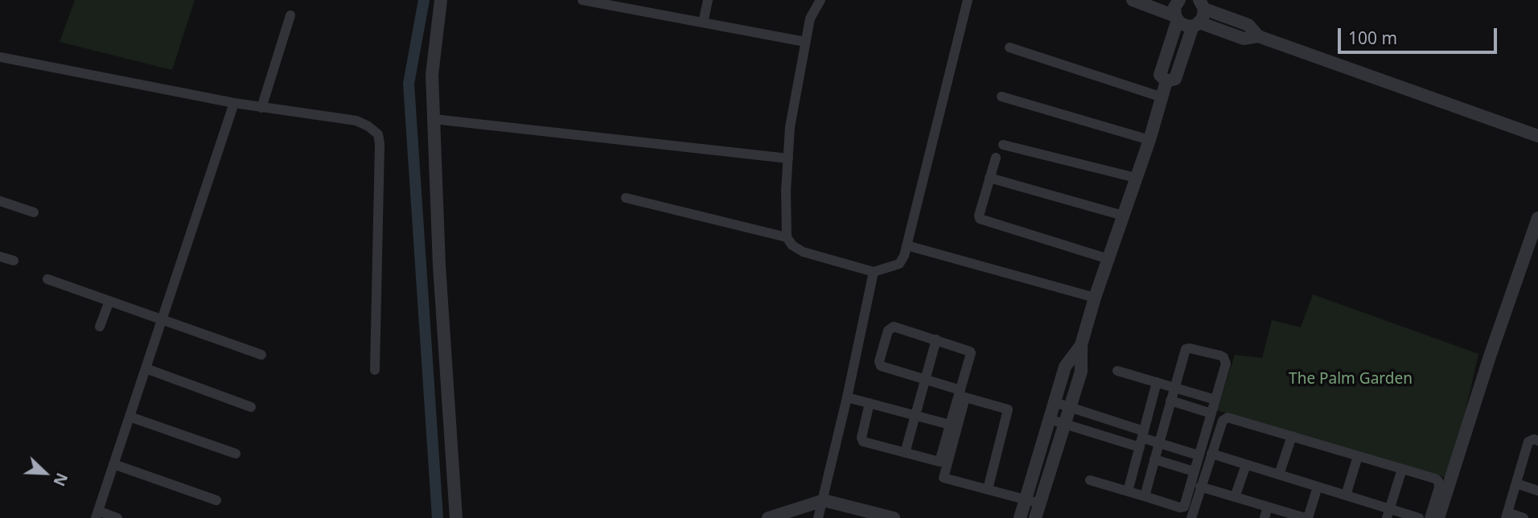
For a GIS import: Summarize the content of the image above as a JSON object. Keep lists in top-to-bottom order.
{
  "parks": ["The Palm Garden"],
  "scale_bar": "100 m",
  "north": "bottom right"
}
